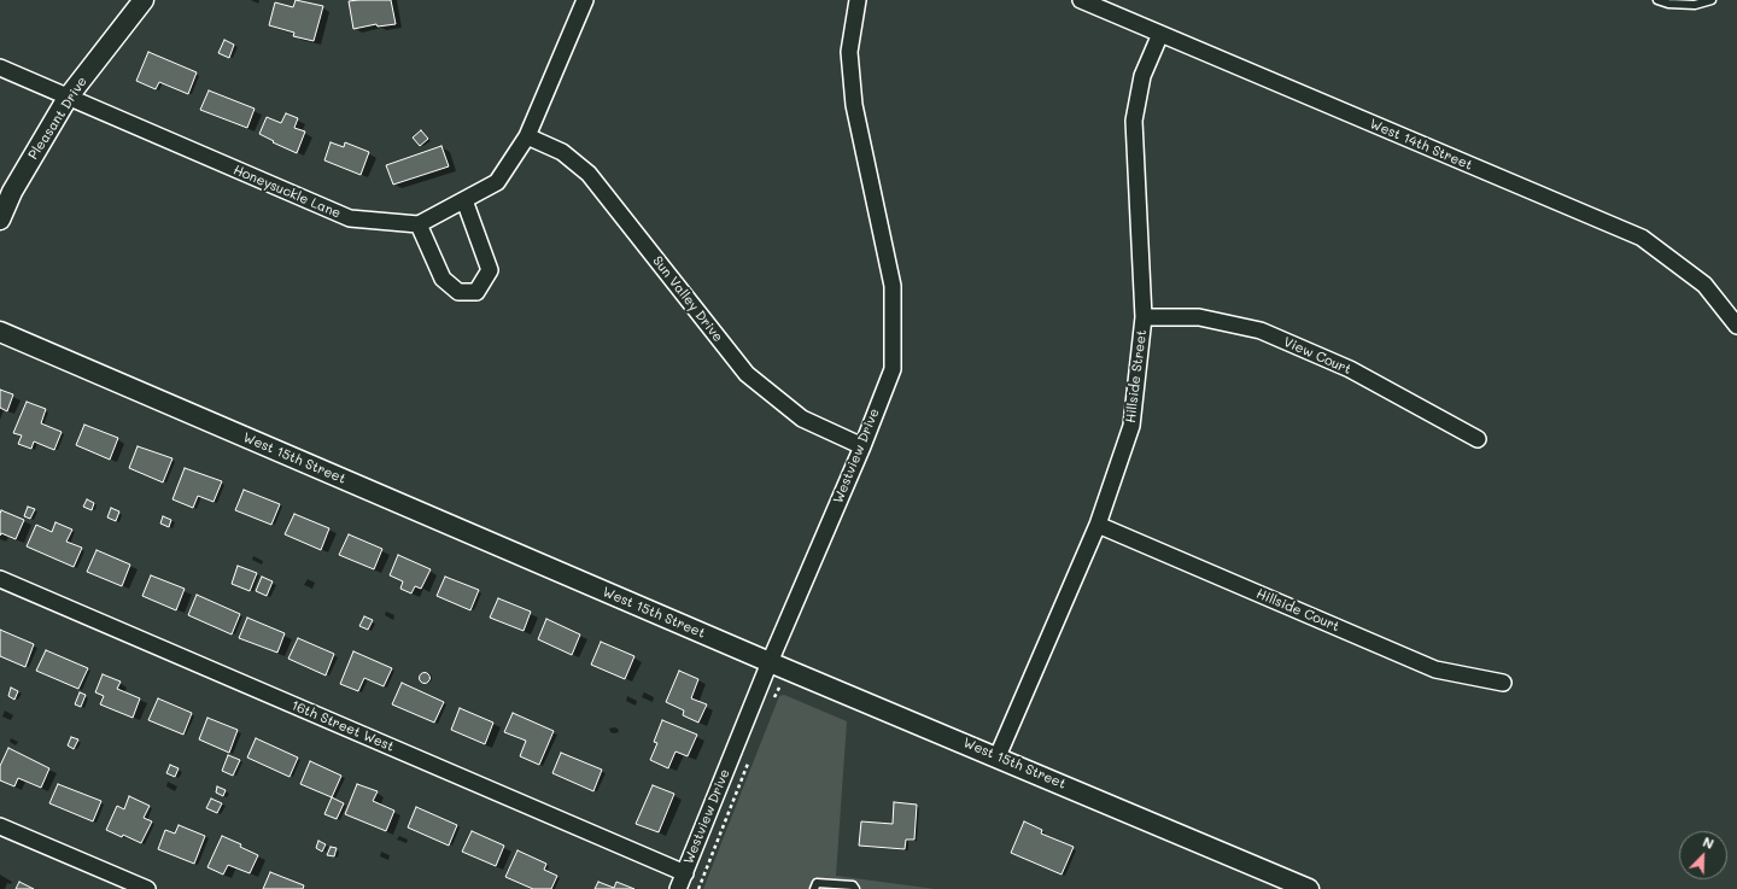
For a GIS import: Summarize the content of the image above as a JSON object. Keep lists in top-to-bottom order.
{
  "streets": {
    "street": [
      "Pleasant Drive",
      "West 14th Street",
      "Honeysuckle Lane",
      "Sun Valley Drive",
      "View Court",
      "Hillside Street",
      "Westview Drive",
      "West 15th Street",
      "Hillside Court",
      "16th Street West"
    ]
  },
  "crossings": [
    ["Pleasant Drive", "Honeysuckle Lane"],
    ["West 14th Street", "Hillside Street"],
    ["Sun Valley Drive", "Westview Drive"],
    ["View Court", "Hillside Street"],
    ["Hillside Street", "West 15th Street"],
    ["Hillside Street", "Hillside Court"],
    ["Westview Drive", "West 15th Street"],
    ["Westview Drive", "16th Street West"]
  ],
  "north": "top right"
}
